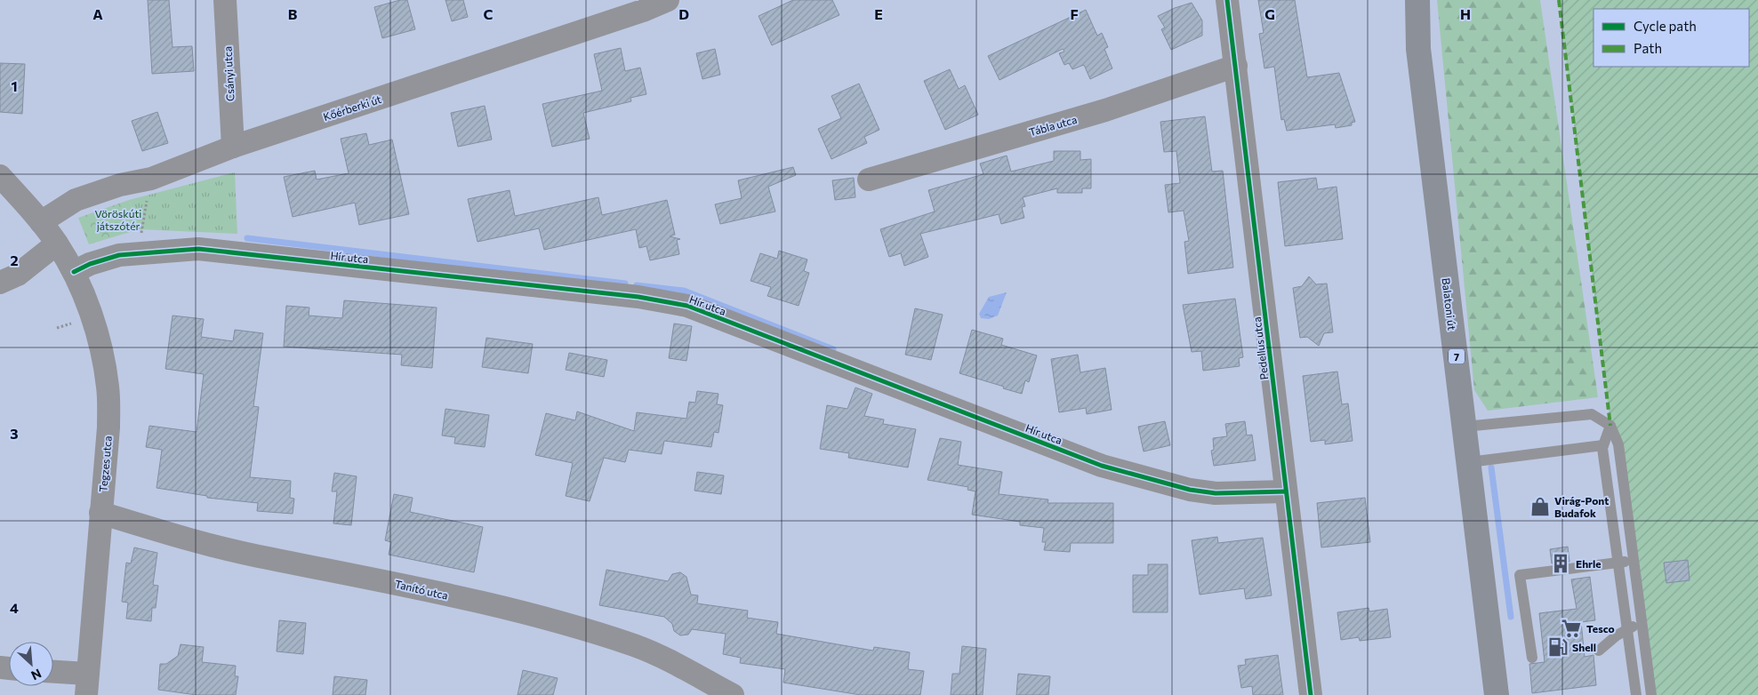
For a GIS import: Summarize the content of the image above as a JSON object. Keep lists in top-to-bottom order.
{
  "streets": {
    "main road": ["Balatoni út", "7"],
    "street": [
      "Csányi utca",
      "Kőérberki út",
      "Tábla utca",
      "Hír utca",
      "Pedellus utca",
      "Tegzes utca",
      "Tanító utca"
    ]
  },
  "crossings": [
    ["Csányi utca", "Kőérberki út"],
    ["Kőérberki út", "Tegzes utca"],
    ["Tábla utca", "Pedellus utca"],
    ["Hír utca", "Pedellus utca"],
    ["Hír utca", "Tegzes utca"],
    ["Tegzes utca", "Tanító utca"]
  ],
  "parks": ["Vöröskúti játszótér"],
  "places": {
    "shop": ["Virág-Pont Budafok"],
    "building": ["Ehrle"],
    "supermarket": ["Tesco"],
    "fuel station": ["Shell"]
  },
  "legend": ["Cycle path", "Path"],
  "north": "bottom right",
  "grid": {
    "columns": [
      "A",
      "B",
      "C",
      "D",
      "E",
      "F",
      "G",
      "H"
    ],
    "rows": [
      "1",
      "2",
      "3",
      "4"
    ]
  }
}
